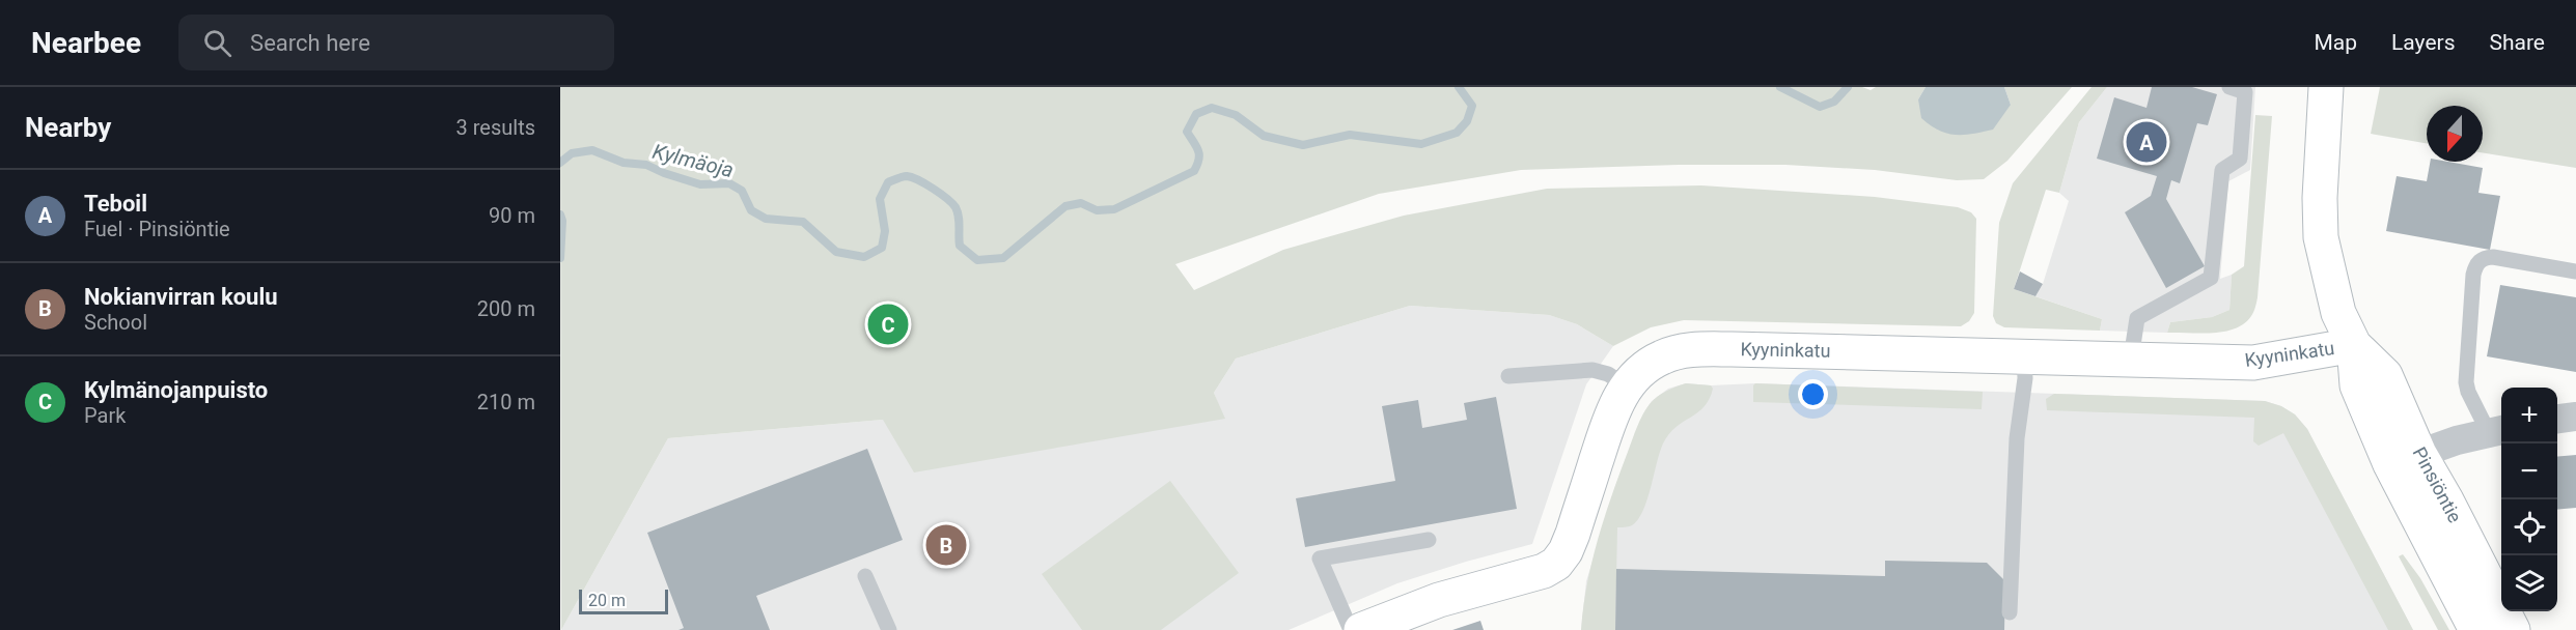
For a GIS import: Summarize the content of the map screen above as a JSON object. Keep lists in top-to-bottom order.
{
  "streets": {
    "street": ["Kyyninkatu", "Pinsiöntie"]
  },
  "crossings": [
    ["Kyyninkatu", "Pinsiöntie"]
  ],
  "water": ["Kylmäoja"],
  "scale_bar": "20 m",
  "north": "bottom",
  "page": {
    "header": "Nearbee",
    "search": "Search here",
    "nav": ["Map", "Layers", "Share"],
    "heading": ["Nearby", "3 results"],
    "pins": ["A", "C", "B"],
    "list": [
      {
        "mark": "A",
        "name": "Teboil",
        "note": "Fuel · Pinsiöntie",
        "value": "90 m"
      },
      {
        "mark": "B",
        "name": "Nokianvirran koulu",
        "note": "School",
        "value": "200 m"
      },
      {
        "mark": "C",
        "name": "Kylmänojanpuisto",
        "note": "Park",
        "value": "210 m"
      }
    ],
    "map_buttons": ["+", "−"],
    "scale": "20 m"
  }
}
